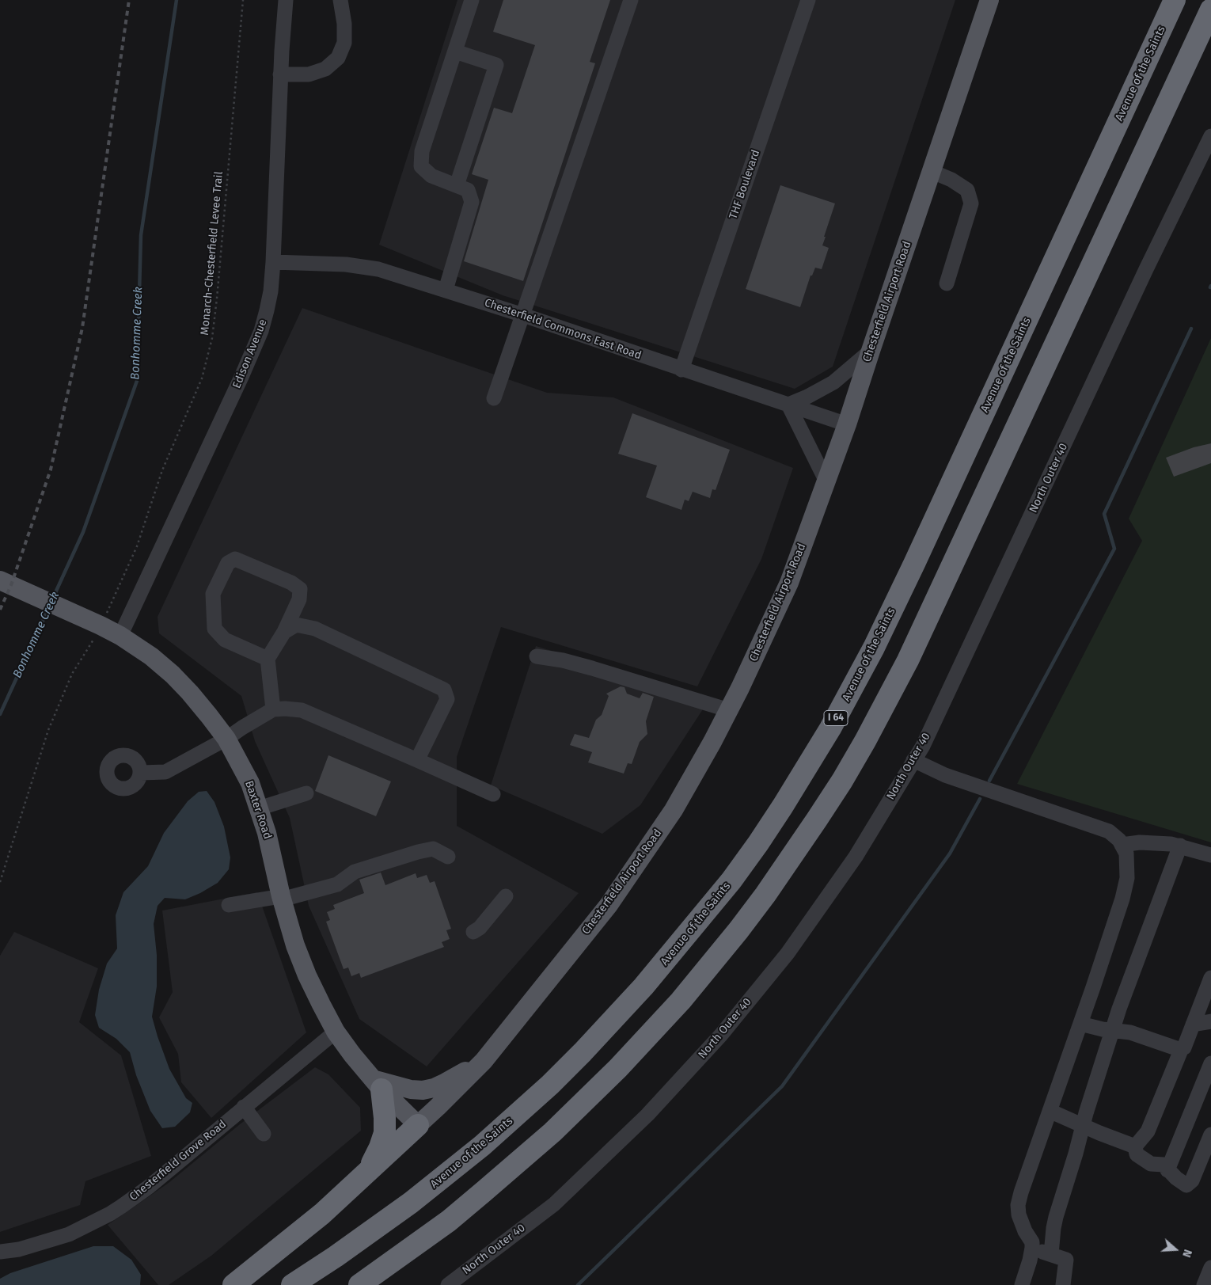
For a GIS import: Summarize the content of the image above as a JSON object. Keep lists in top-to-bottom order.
{
  "streets": {
    "highway": ["Avenue of the Saints", "I 64"],
    "main road": ["Chesterfield Airport Road", "Baxter Road"],
    "street": [
      "THF Boulevard",
      "Chesterfield Commons East Road",
      "Edison Avenue",
      "North Outer 40",
      "Chesterfield Grove Road"
    ],
    "path": ["Monarch-Chesterfield Levee Trail"]
  },
  "crossings": [
    ["THF Boulevard", "Chesterfield Commons East Road"],
    ["Chesterfield Airport Road", "Chesterfield Commons East Road"],
    ["Chesterfield Airport Road", "Baxter Road"],
    ["Chesterfield Commons East Road", "Edison Avenue"],
    ["Edison Avenue", "Baxter Road"],
    ["Baxter Road", "Chesterfield Grove Road"]
  ],
  "water": ["Bonhomme Creek"],
  "north": "right"
}
